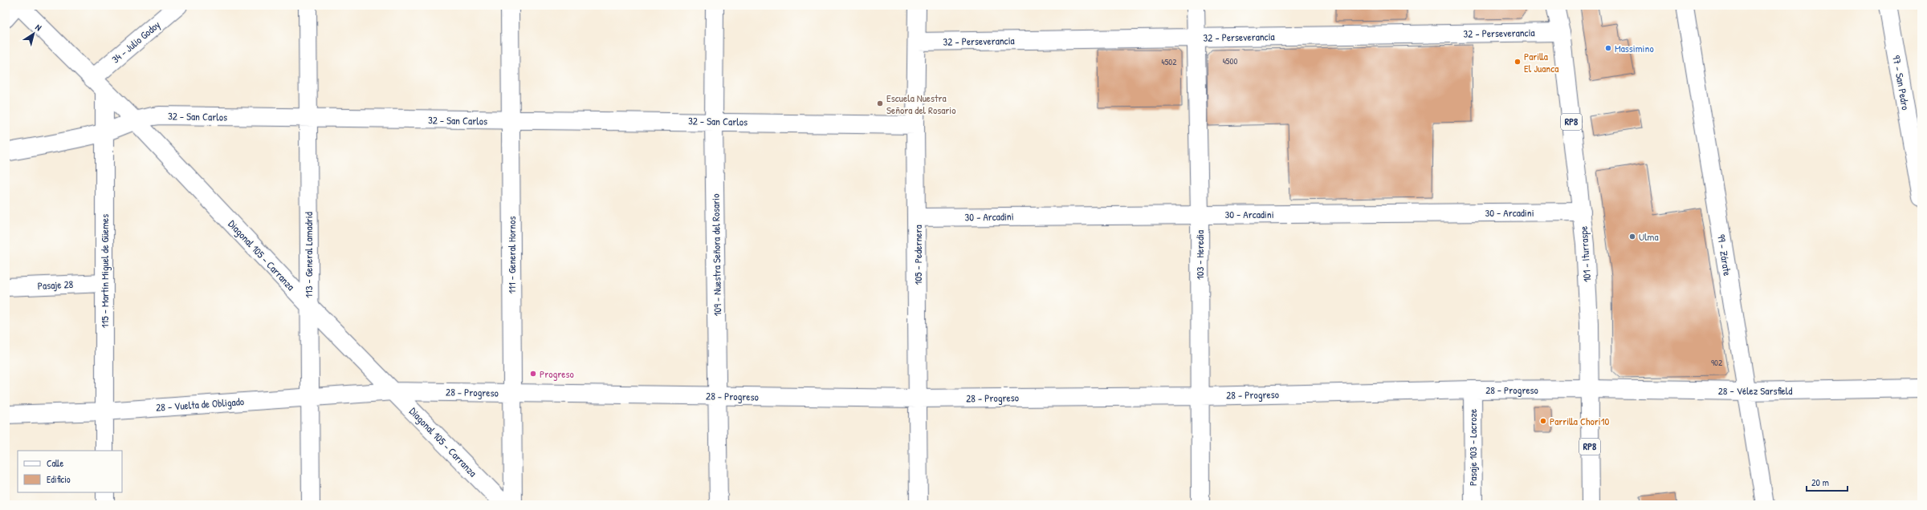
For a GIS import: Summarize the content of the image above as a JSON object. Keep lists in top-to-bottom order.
{
  "streets": {
    "street": [
      "32 - Perseverancia",
      "34 - Julio Godoy",
      "97 - San Pedro",
      "32 - San Carlos",
      "RP8",
      "30 - Arcadini",
      "101 - Iturraspe",
      "Diagonal 105 - Carranza",
      "113 - General Lamadrid",
      "111 - General Hornos",
      "109 - Nuestra Señora del Rosario",
      "105 - Pedernera",
      "103 - Heredia",
      "99 - Zárate",
      "115 - Martín Miguel de Güemes",
      "Pasaje 28",
      "28 - Progreso",
      "28 - Vélez Sarsfield",
      "28 - Vuelta de Obligado",
      "Pasaje 103 - Lacroze"
    ]
  },
  "crossings": [
    ["32 - Perseverancia", "101 - Iturraspe"],
    ["32 - Perseverancia", "105 - Pedernera"],
    ["32 - Perseverancia", "103 - Heredia"],
    ["34 - Julio Godoy", "Diagonal 105 - Carranza"],
    ["34 - Julio Godoy", "115 - Martín Miguel de Güemes"],
    ["32 - San Carlos", "Diagonal 105 - Carranza"],
    ["32 - San Carlos", "113 - General Lamadrid"],
    ["32 - San Carlos", "111 - General Hornos"],
    ["32 - San Carlos", "109 - Nuestra Señora del Rosario"],
    ["32 - San Carlos", "105 - Pedernera"],
    ["32 - San Carlos", "115 - Martín Miguel de Güemes"],
    ["30 - Arcadini", "101 - Iturraspe"],
    ["30 - Arcadini", "105 - Pedernera"],
    ["30 - Arcadini", "103 - Heredia"],
    ["101 - Iturraspe", "28 - Progreso"],
    ["101 - Iturraspe", "28 - Vélez Sarsfield"],
    ["Diagonal 105 - Carranza", "113 - General Lamadrid"],
    ["Diagonal 105 - Carranza", "115 - Martín Miguel de Güemes"],
    ["Diagonal 105 - Carranza", "28 - Progreso"],
    ["Diagonal 105 - Carranza", "28 - Vuelta de Obligado"],
    ["113 - General Lamadrid", "28 - Vuelta de Obligado"],
    ["111 - General Hornos", "28 - Progreso"],
    ["109 - Nuestra Señora del Rosario", "28 - Progreso"],
    ["105 - Pedernera", "28 - Progreso"],
    ["103 - Heredia", "28 - Progreso"],
    ["99 - Zárate", "28 - Vélez Sarsfield"],
    ["115 - Martín Miguel de Güemes", "Pasaje 28"],
    ["115 - Martín Miguel de Güemes", "28 - Vuelta de Obligado"],
    ["28 - Progreso", "28 - Vélez Sarsfield"],
    ["28 - Progreso", "28 - Vuelta de Obligado"],
    ["28 - Progreso", "Pasaje 103 - Lacroze"]
  ],
  "places": [
    "Massimino",
    "Parilla El Juanca",
    "Escuela Nuestra Señora del Rosario",
    "Ulma",
    "Progreso",
    "Parrilla Chori10"
  ],
  "house_numbers": ["4500", "4502", "902"],
  "legend": ["Calle", "Edificio"],
  "scale_bar": "20 m",
  "north": "top right"
}
